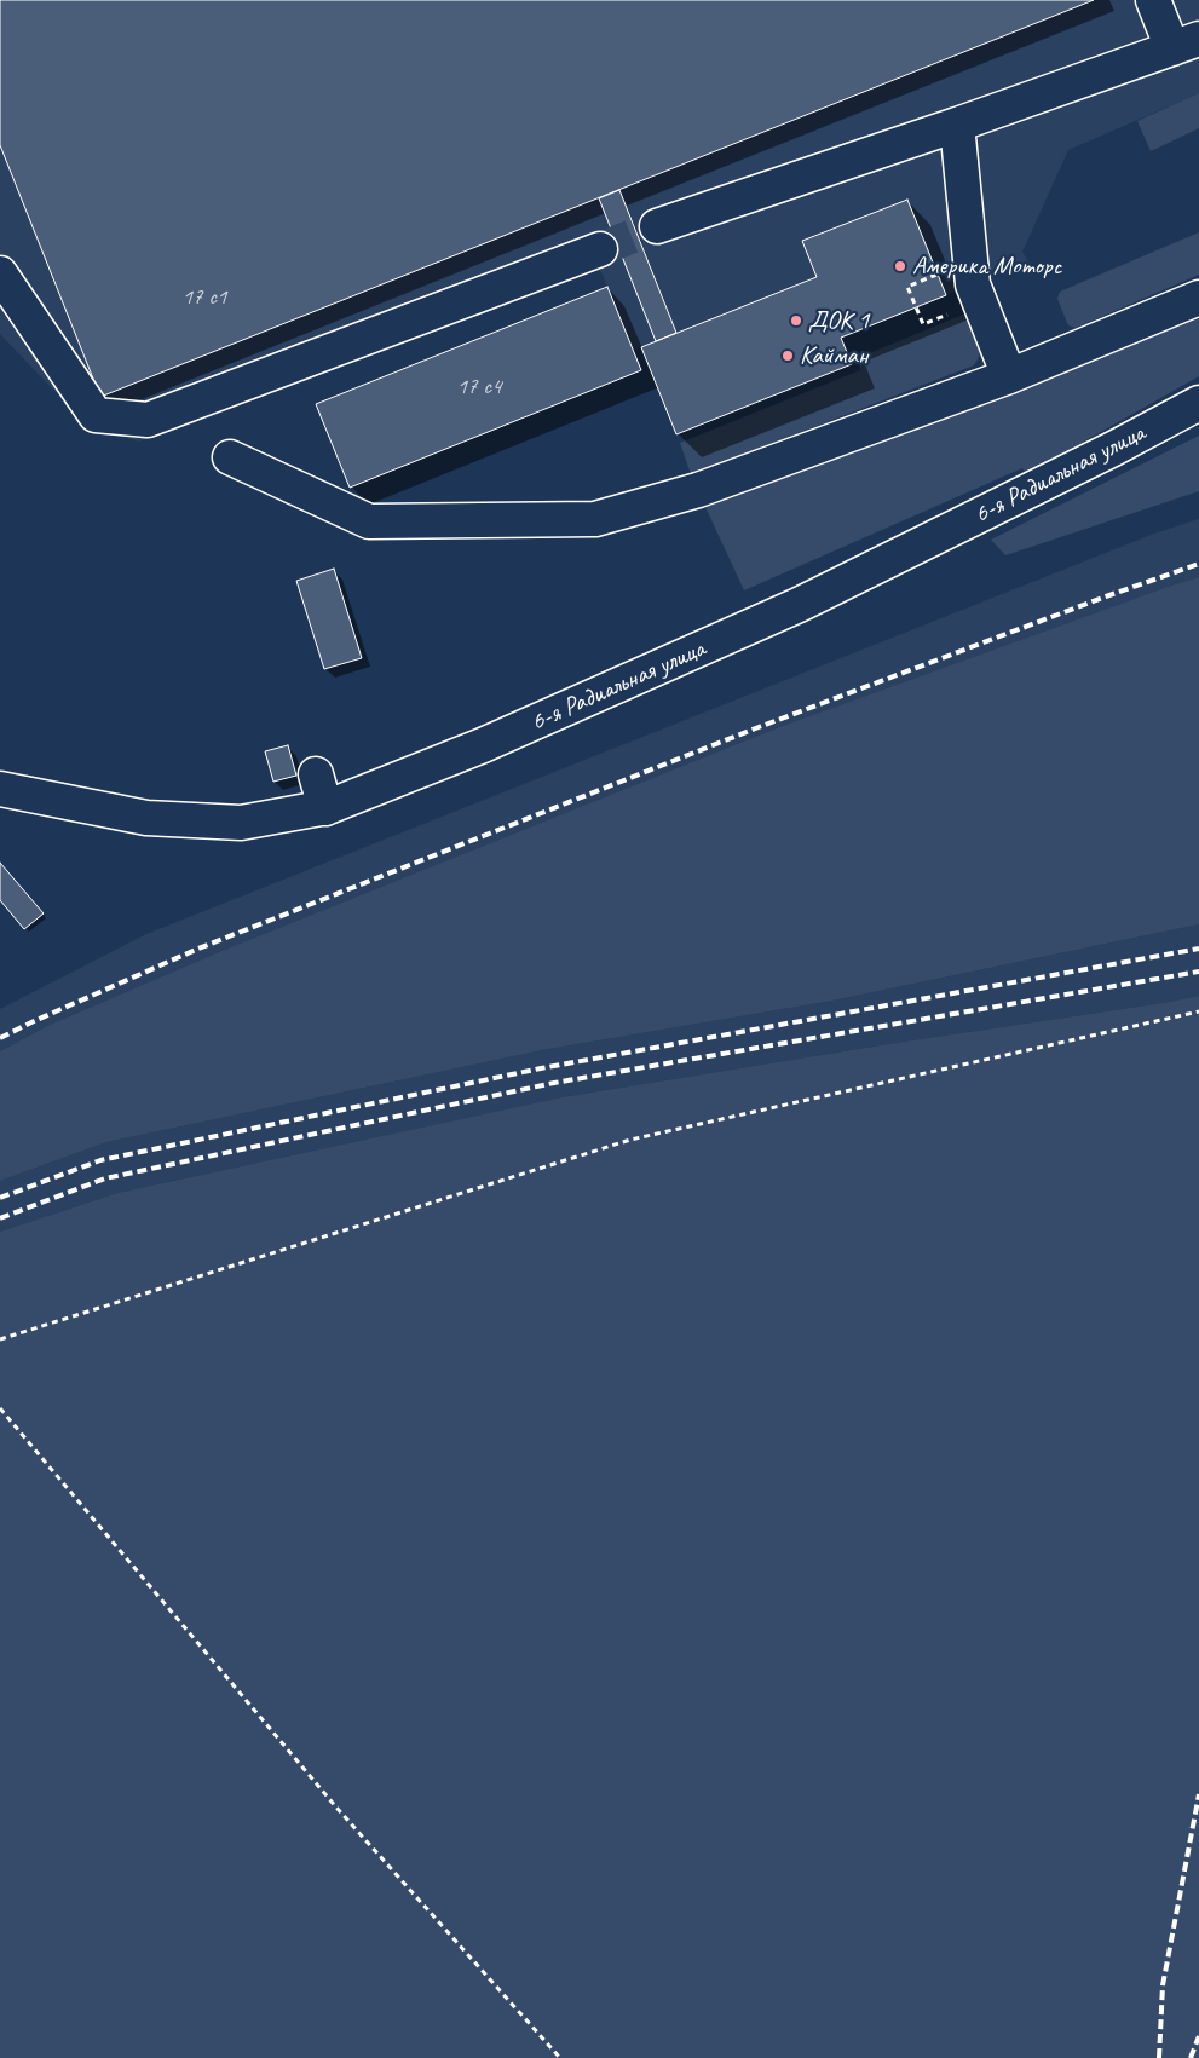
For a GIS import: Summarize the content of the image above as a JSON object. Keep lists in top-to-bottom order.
{
  "streets": {
    "street": ["6-я Радиальная улица"]
  },
  "places": ["Америка Моторс", "ДОК 1", "Кайман"],
  "house_numbers": ["17 с1", "17 с4"]
}
